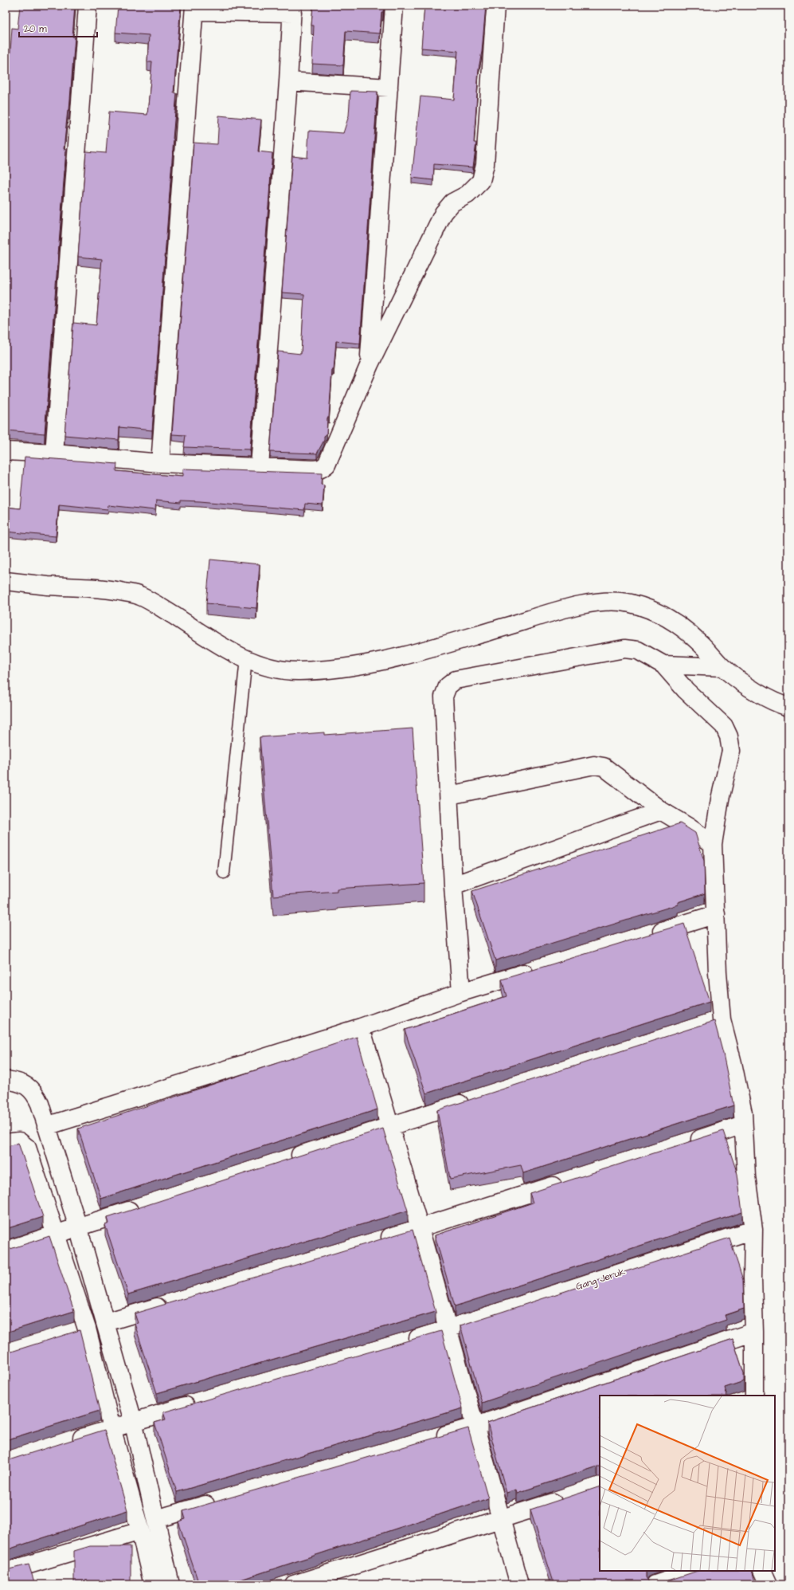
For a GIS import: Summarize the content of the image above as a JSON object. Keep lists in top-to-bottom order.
{
  "streets": {
    "street": ["Gang Jeruk"]
  },
  "scale_bar": "20 m"
}
